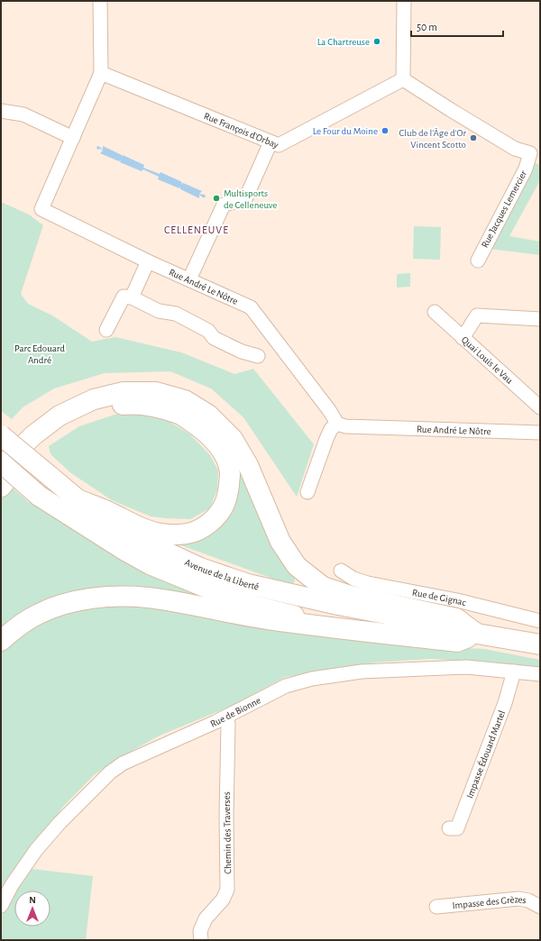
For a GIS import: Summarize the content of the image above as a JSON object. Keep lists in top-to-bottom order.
{
  "streets": {
    "main road": ["Avenue de la Liberté"],
    "street": [
      "Rue François d'Orbay",
      "Rue Jacques Lemercier",
      "Rue André Le Nôtre",
      "Quai Louis le Vau",
      "Rue de Gignac",
      "Rue de Bionne",
      "Impasse Édouard Martel",
      "Chemin des Traverses",
      "Impasse des Grèzes"
    ]
  },
  "crossings": [
    ["Rue François d'Orbay", "Rue Jacques Lemercier"],
    ["Rue François d'Orbay", "Rue André Le Nôtre"],
    ["Rue de Bionne", "Impasse Édouard Martel"],
    ["Rue de Bionne", "Chemin des Traverses"]
  ],
  "districts": ["CELLENEUVE"],
  "parks": ["Parc Edouard André"],
  "places": [
    "La Chartreuse",
    "Le Four du Moine",
    "Club de l'Âge d'Or Vincent Scotto",
    "Multisports de Celleneuve"
  ],
  "scale_bar": "50 m",
  "north": "top"
}
